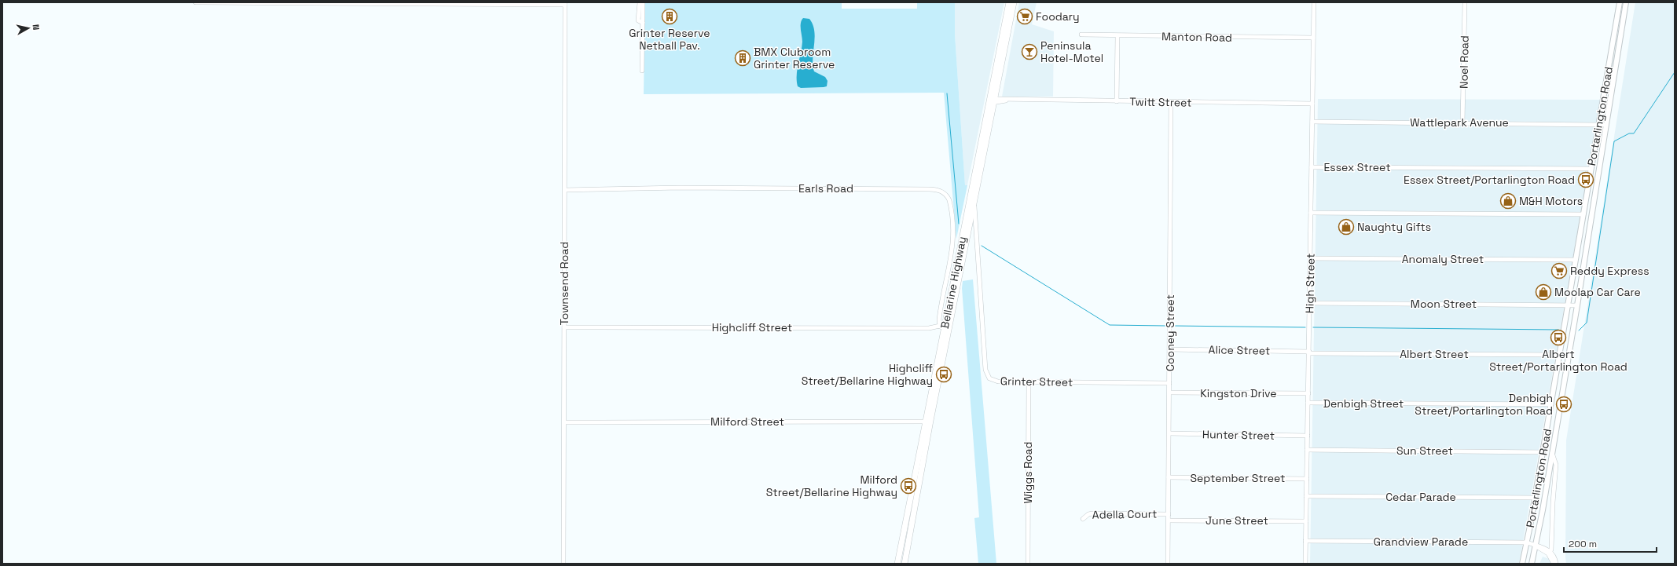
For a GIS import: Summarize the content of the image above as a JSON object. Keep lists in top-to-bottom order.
{
  "streets": {
    "highway": ["Bellarine Highway"],
    "main road": ["Portarlington Road"],
    "street": [
      "Manton Road",
      "Noel Road",
      "Twitt Street",
      "Wattlepark Avenue",
      "Essex Street",
      "Earls Road",
      "Anomaly Street",
      "Townsend Road",
      "High Street",
      "Moon Street",
      "Highcliff Street",
      "Cooney Street",
      "Alice Street",
      "Albert Street",
      "Grinter Street",
      "Kingston Drive",
      "Denbigh Street",
      "Milford Street",
      "Hunter Street",
      "Sun Street",
      "Wiggs Road",
      "September Street",
      "Cedar Parade",
      "Adella Court",
      "June Street",
      "Grandview Parade"
    ]
  },
  "crossings": [
    ["Manton Road", "High Street"],
    ["Noel Road", "Wattlepark Avenue"],
    ["Twitt Street", "Bellarine Highway"],
    ["Twitt Street", "High Street"],
    ["Twitt Street", "Cooney Street"],
    ["Portarlington Road", "Wattlepark Avenue"],
    ["Portarlington Road", "Essex Street"],
    ["Portarlington Road", "Anomaly Street"],
    ["Portarlington Road", "Moon Street"],
    ["Portarlington Road", "Albert Street"],
    ["Portarlington Road", "Denbigh Street"],
    ["Portarlington Road", "Sun Street"],
    ["Portarlington Road", "Cedar Parade"],
    ["Portarlington Road", "Grandview Parade"],
    ["Wattlepark Avenue", "High Street"],
    ["Essex Street", "High Street"],
    ["Earls Road", "Bellarine Highway"],
    ["Earls Road", "Townsend Road"],
    ["Earls Road", "Highcliff Street"],
    ["Anomaly Street", "High Street"],
    ["Bellarine Highway", "Highcliff Street"],
    ["Bellarine Highway", "Grinter Street"],
    ["Bellarine Highway", "Milford Street"],
    ["Townsend Road", "Highcliff Street"],
    ["Townsend Road", "Milford Street"],
    ["High Street", "Moon Street"],
    ["High Street", "Alice Street"],
    ["High Street", "Albert Street"],
    ["High Street", "Kingston Drive"],
    ["High Street", "Denbigh Street"],
    ["High Street", "Hunter Street"],
    ["High Street", "Sun Street"],
    ["High Street", "September Street"],
    ["High Street", "Cedar Parade"],
    ["High Street", "June Street"],
    ["High Street", "Grandview Parade"],
    ["Cooney Street", "Alice Street"],
    ["Cooney Street", "Grinter Street"],
    ["Cooney Street", "Kingston Drive"],
    ["Cooney Street", "Hunter Street"],
    ["Cooney Street", "September Street"],
    ["Cooney Street", "Adella Court"],
    ["Cooney Street", "June Street"],
    ["Alice Street", "Albert Street"],
    ["Grinter Street", "Wiggs Road"]
  ],
  "places": {
    "building": ["Grinter Reserve Netball Pav.", "BMX Clubroom Grinter Reserve"],
    "supermarket": ["Foodary", "Reddy Express"],
    "bar": ["Peninsula Hotel-Motel"],
    "bus stop": [
      "Essex Street/Portarlington Road",
      "Albert Street/Portarlington Road",
      "Highcliff Street/Bellarine Highway",
      "Denbigh Street/Portarlington Road",
      "Milford Street/Bellarine Highway"
    ],
    "shop": ["M&H Motors", "Naughty Gifts", "Moolap Car Care"]
  },
  "scale_bar": "200 m",
  "north": "right"
}
